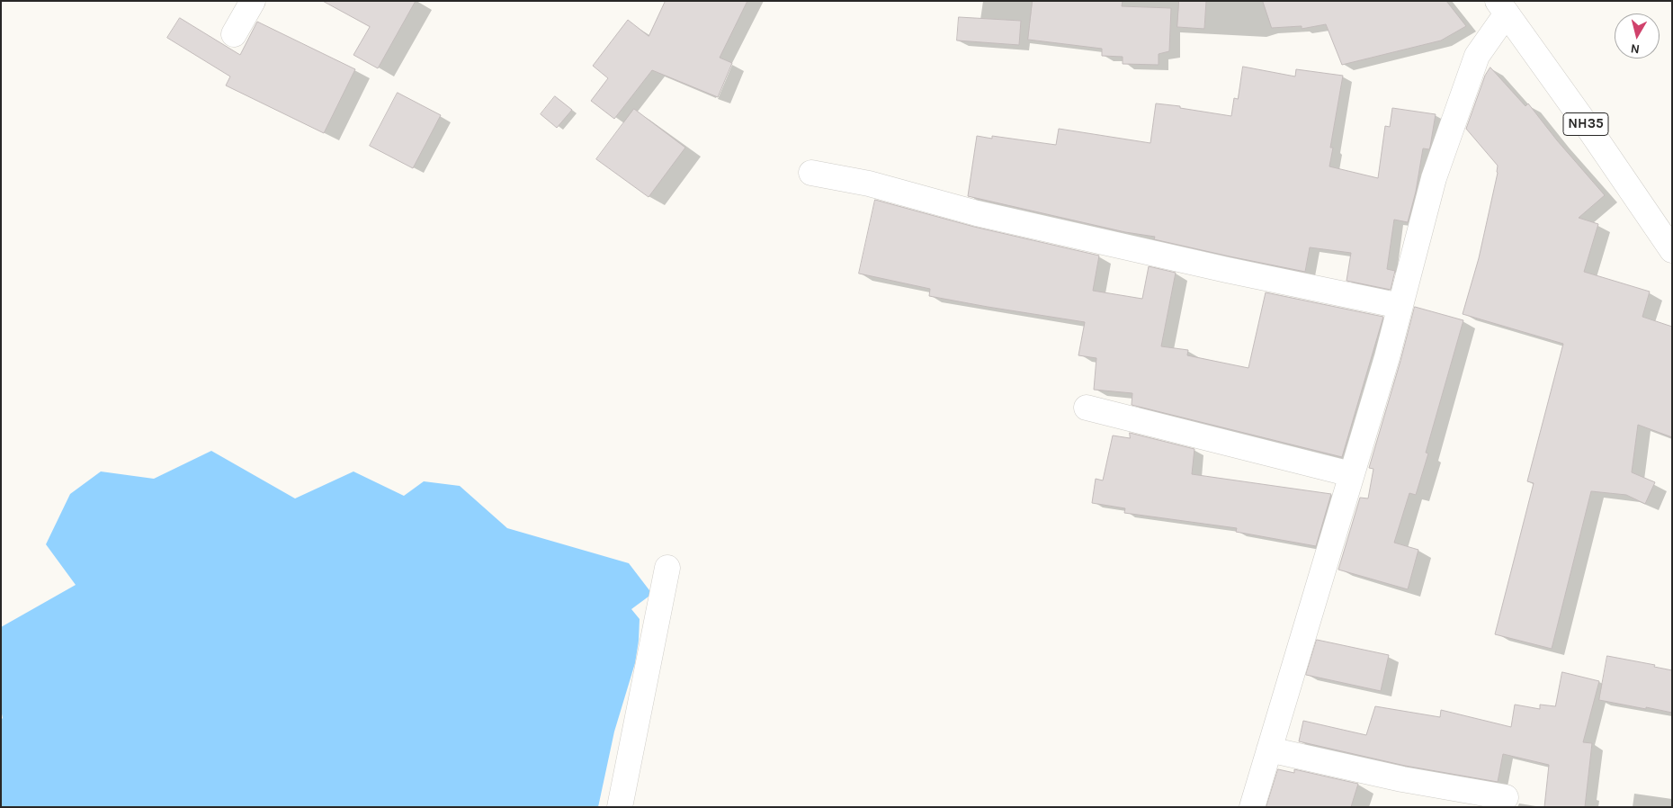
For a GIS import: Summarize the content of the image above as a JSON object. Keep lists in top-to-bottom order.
{
  "streets": {
    "main road": ["NH35"]
  },
  "north": "bottom"
}
